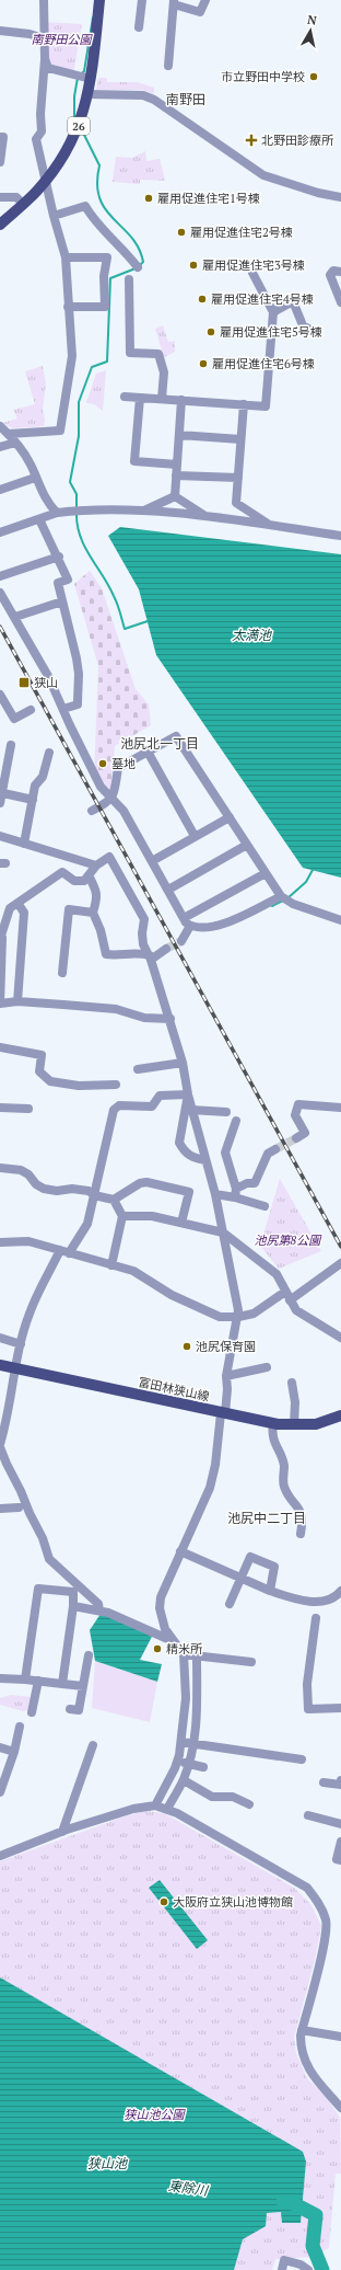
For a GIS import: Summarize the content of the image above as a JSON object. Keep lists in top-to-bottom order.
{
  "streets": {
    "main road": ["26", "富田林狭山線"]
  },
  "districts": ["南野田", "池尻北一丁目", "池尻中二丁目"],
  "water": ["太満池", "狭山池", "東除川"],
  "parks": ["南野田公園", "池尻第8公園", "狭山池公園"],
  "places": {
    "other": [
      "市立野田中学校",
      "雇用促進住宅1号棟",
      "雇用促進住宅2号棟",
      "雇用促進住宅3号棟",
      "雇用促進住宅4号棟",
      "雇用促進住宅5号棟",
      "雇用促進住宅6号棟",
      "墓地",
      "池尻保育園",
      "精米所",
      "大阪府立狭山池博物館"
    ],
    "health": ["北野田診療所"],
    "transit": ["狭山"]
  },
  "north": "top"
}
